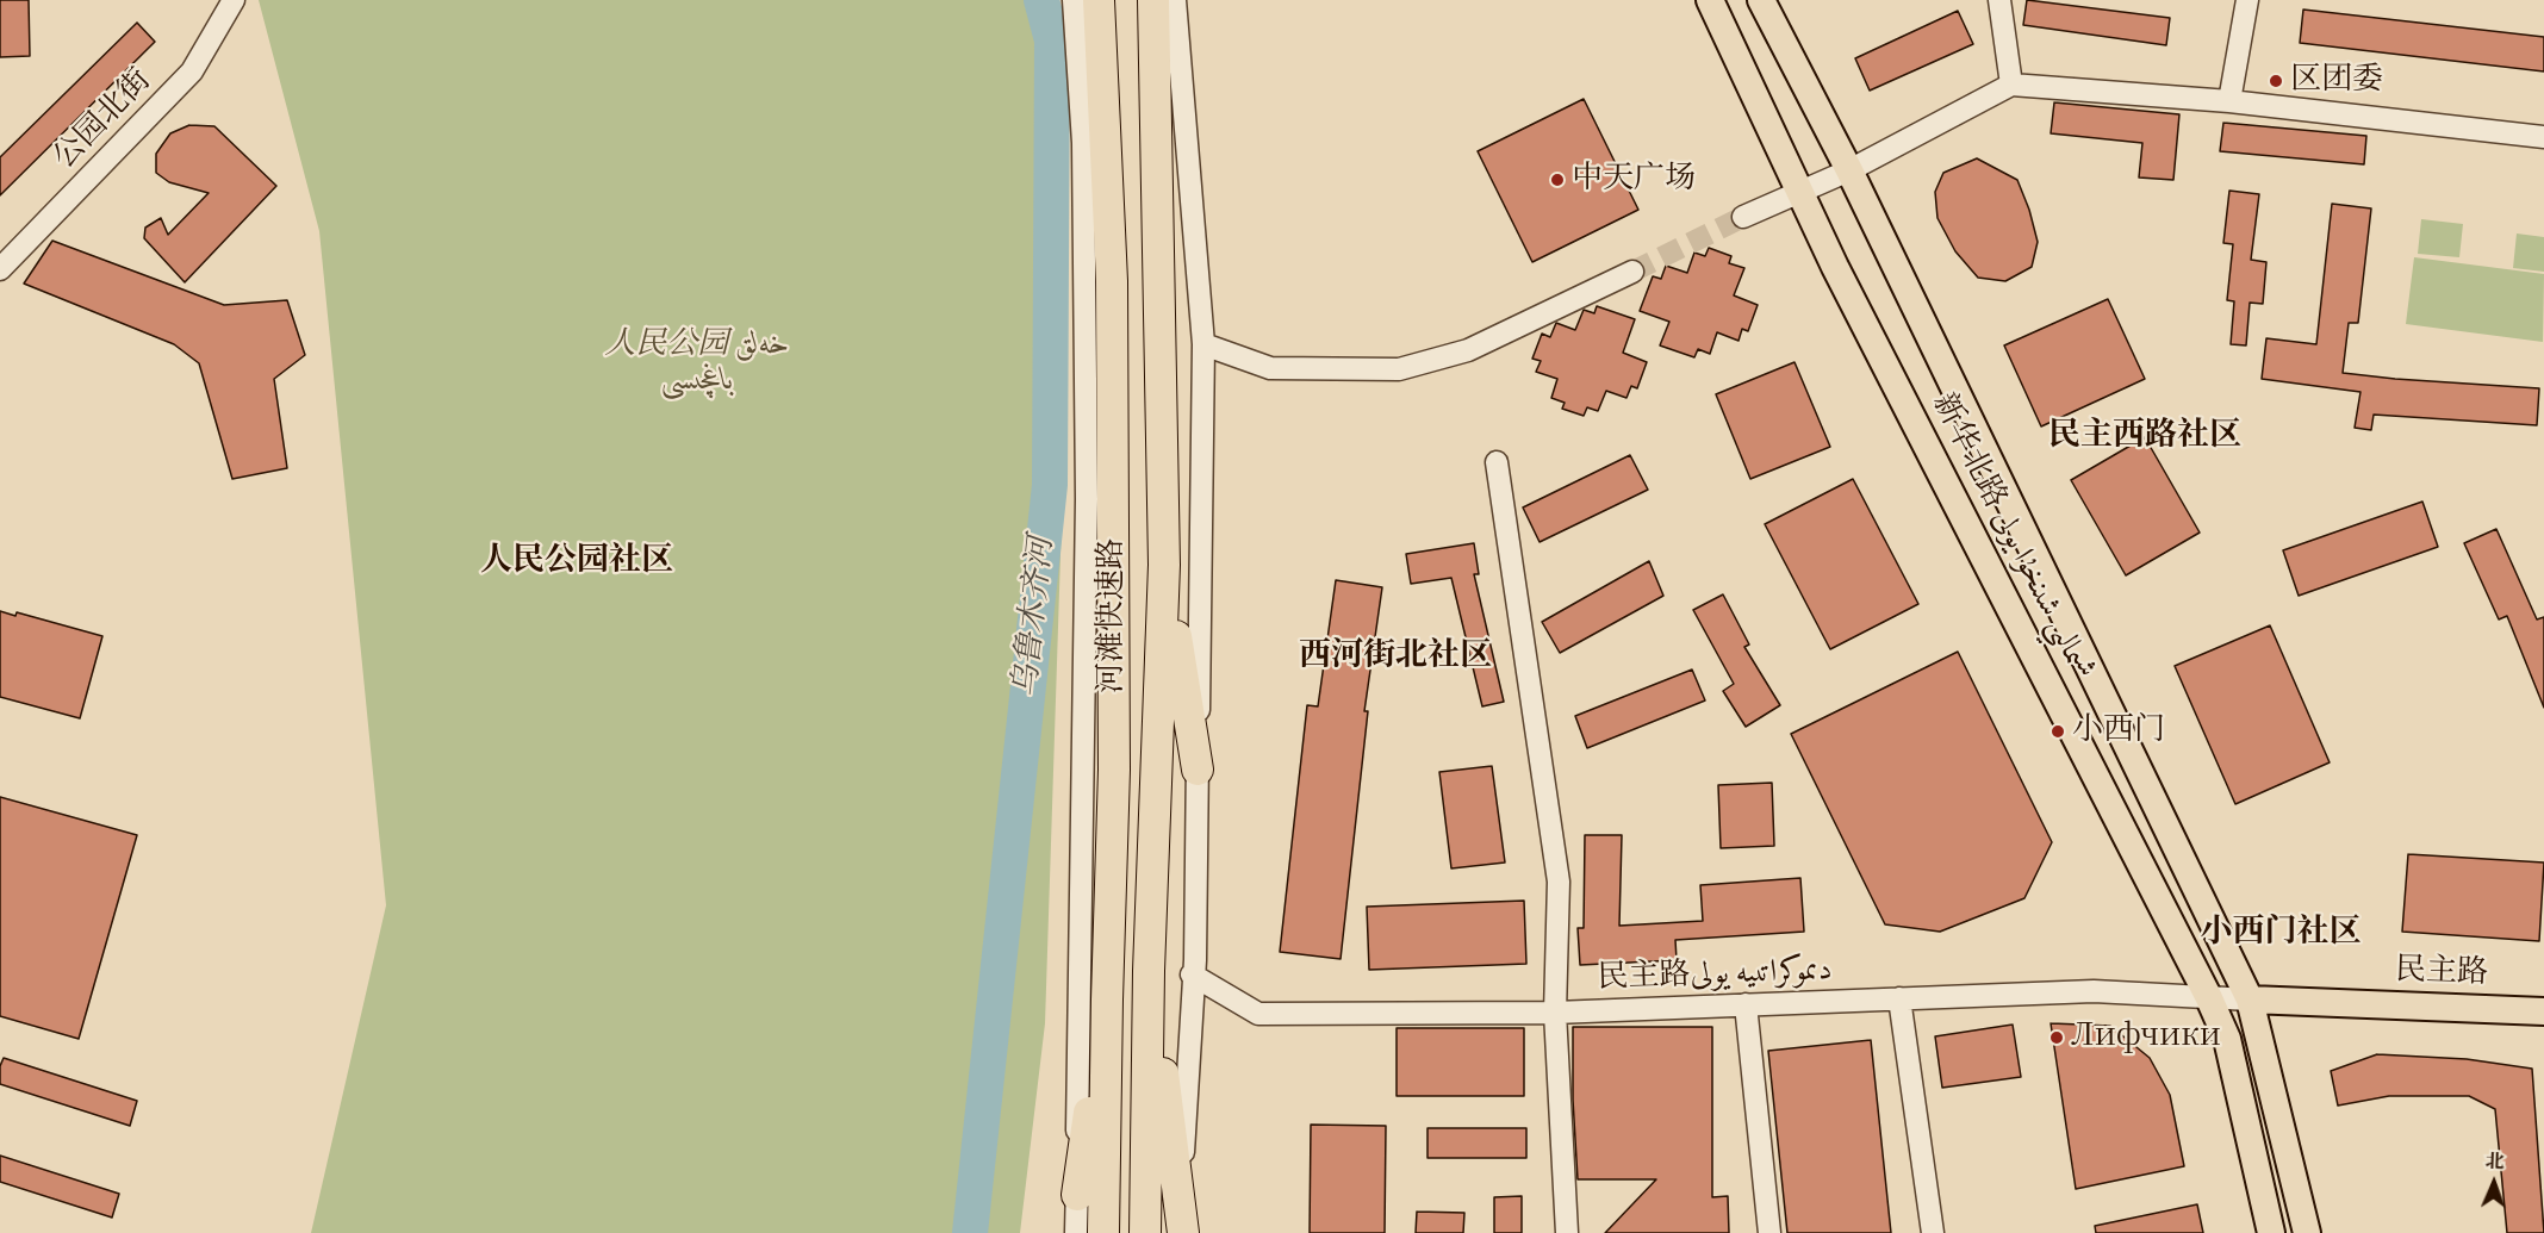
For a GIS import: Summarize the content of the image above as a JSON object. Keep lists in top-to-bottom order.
{
  "streets": {
    "highway": ["河滩快速路"],
    "main road": ["新华北路 شىمالىي شىنخۇا يولى", "民主路"],
    "street": ["公园北街", "民主路دىموكراتىيە يولى"]
  },
  "crossings": [
    ["新华北路 شىمالىي شىنخۇا يولى", "民主路"],
    ["新华北路 شىمالىي شىنخۇا يولى", "民主路دىموكراتىيە يولى"],
    ["民主路", "民主路دىموكراتىيە يولى"]
  ],
  "districts": [
    "民主西路社区",
    "人民公园社区",
    "西河街北社区",
    "小西门社区"
  ],
  "water": ["乌鲁木齐河"],
  "parks": ["人民公园 خەلق باغچىسى"],
  "places": [
    "区团委",
    "中天广场",
    "小西门",
    "Лифчики"
  ],
  "north": "top"
}
